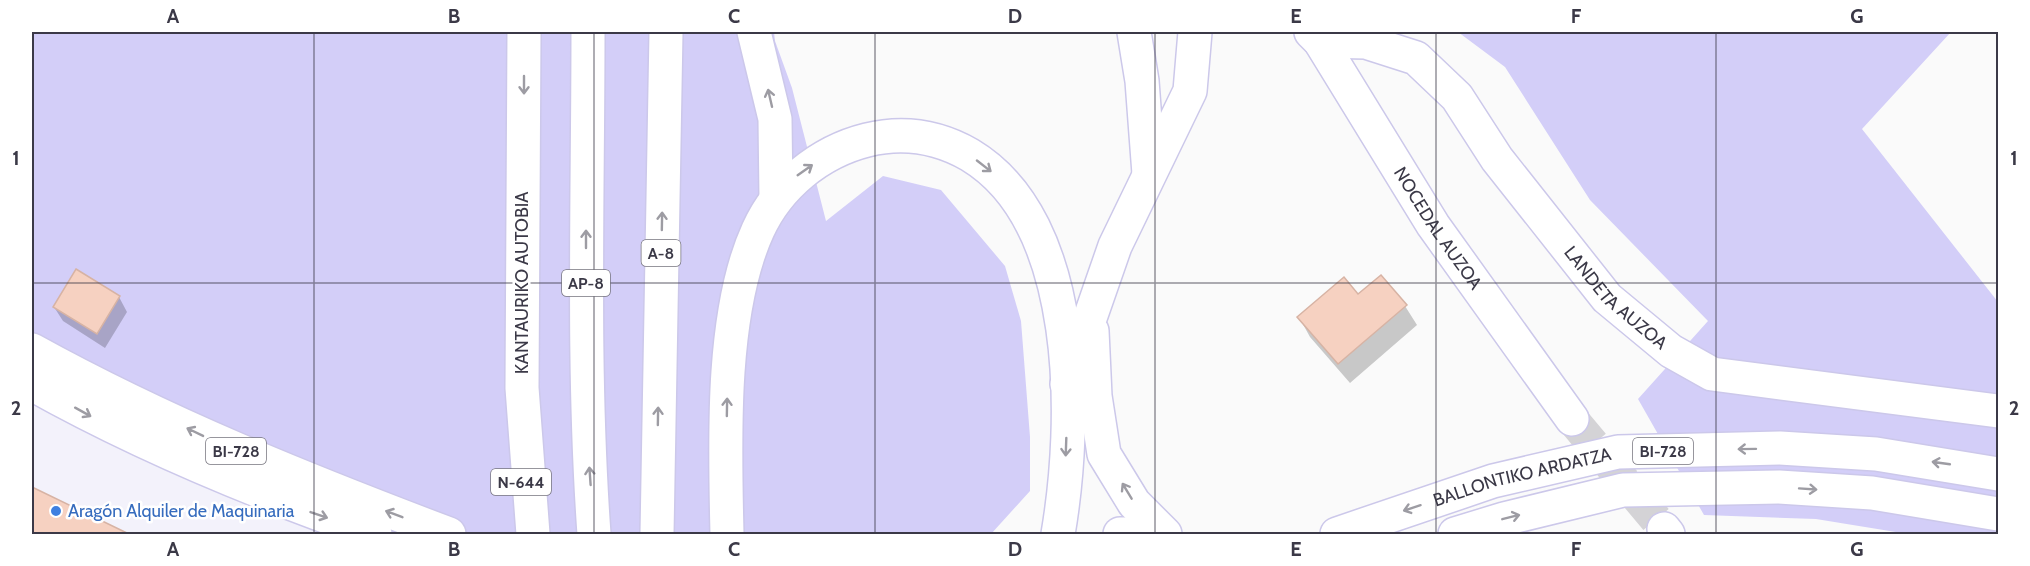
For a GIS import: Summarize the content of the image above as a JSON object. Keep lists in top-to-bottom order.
{
  "streets": {
    "main road": [
      "NOCEDAL AUZOA",
      "A-8",
      "KANTAURIKO AUTOBIA",
      "AP-8",
      "LANDETA AUZOA",
      "BI-728",
      "BALLONTIKO ARDATZA",
      "N-644"
    ]
  },
  "crossings": [
    ["NOCEDAL AUZOA", "LANDETA AUZOA"],
    ["KANTAURIKO AUTOBIA", "N-644"]
  ],
  "places": ["Aragón Alquiler de Maquinaria"],
  "grid": {
    "columns": [
      "A",
      "B",
      "C",
      "D",
      "E",
      "F",
      "G"
    ],
    "rows": ["1", "2"]
  }
}
